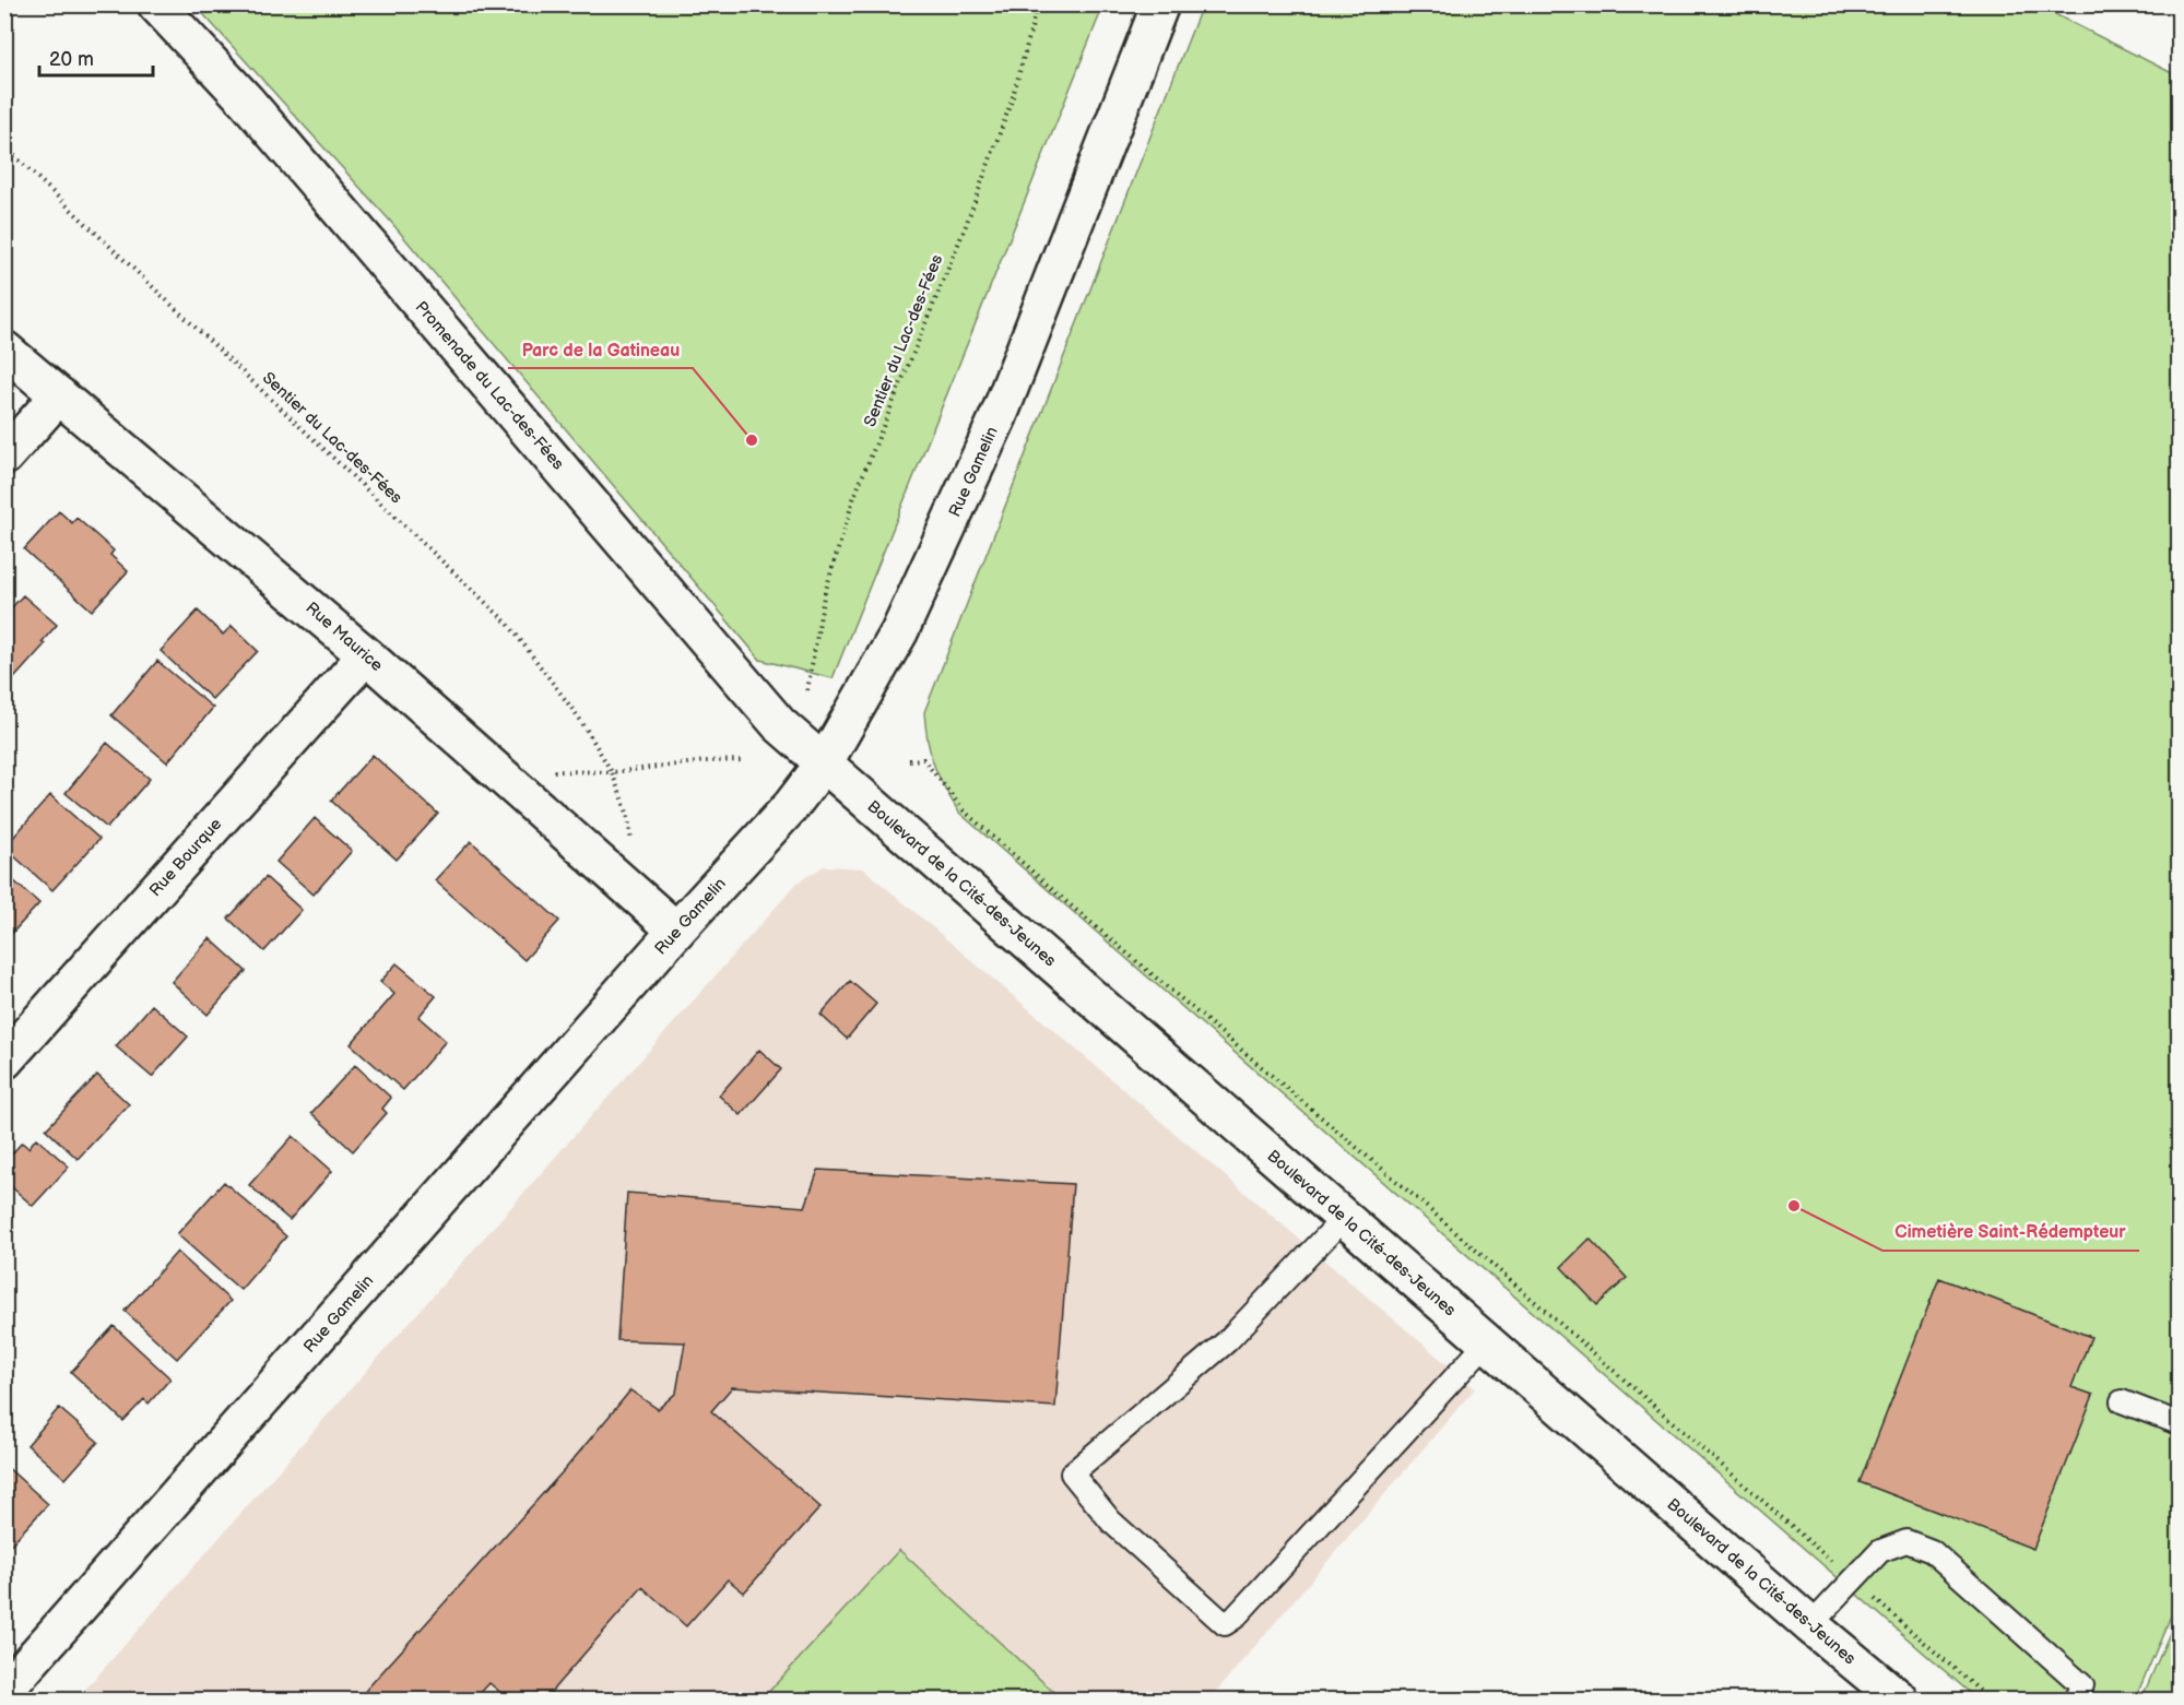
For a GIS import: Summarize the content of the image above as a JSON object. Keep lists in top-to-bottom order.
{
  "streets": {
    "street": [
      "Promenade du Lac-des-Fées",
      "Rue Gamelin",
      "Rue Maurice",
      "Rue Bourque",
      "Boulevard de la Cité-des-Jeunes"
    ],
    "path": ["Sentier du Lac-des-Fées"]
  },
  "crossings": [
    ["Sentier du Lac-des-Fées", "Rue Maurice"],
    ["Promenade du Lac-des-Fées", "Rue Gamelin"],
    ["Promenade du Lac-des-Fées", "Boulevard de la Cité-des-Jeunes"],
    ["Rue Gamelin", "Rue Maurice"],
    ["Rue Gamelin", "Boulevard de la Cité-des-Jeunes"],
    ["Rue Maurice", "Rue Bourque"]
  ],
  "places": ["Parc de la Gatineau", "Cimetière Saint-Rédempteur"],
  "scale_bar": "20 m"
}
